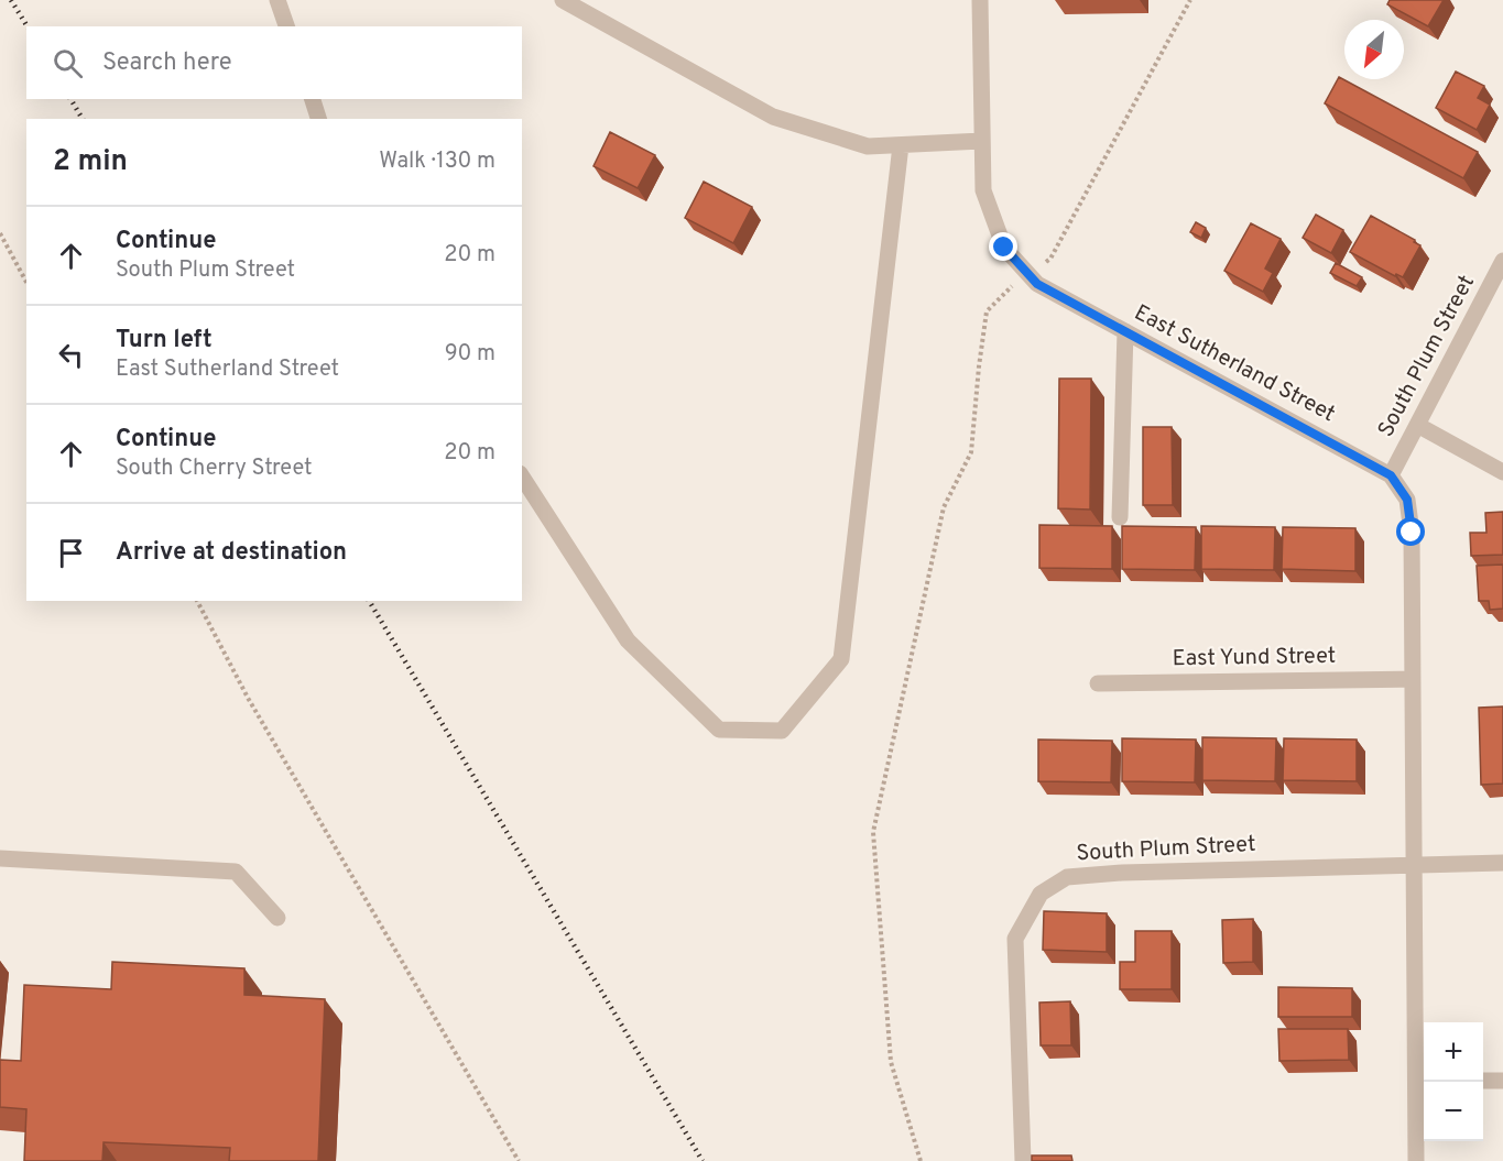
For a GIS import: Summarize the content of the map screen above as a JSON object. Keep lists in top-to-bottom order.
{
  "streets": {
    "street": ["South Plum Street", "East Sutherland Street", "East Yund Street"]
  },
  "crossings": [
    ["South Plum Street", "East Sutherland Street"]
  ],
  "north": "bottom left",
  "page": {
    "search": "Search here",
    "heading": ["2 min", "Walk · 130 m"],
    "list": [
      ["Continue", "South Plum Street", "20 m"],
      ["Turn left", "East Sutherland Street", "90 m"],
      ["Continue", "South Cherry Street", "20 m"],
      "Arrive at destination"
    ],
    "map_buttons": ["+", "−"]
  }
}
